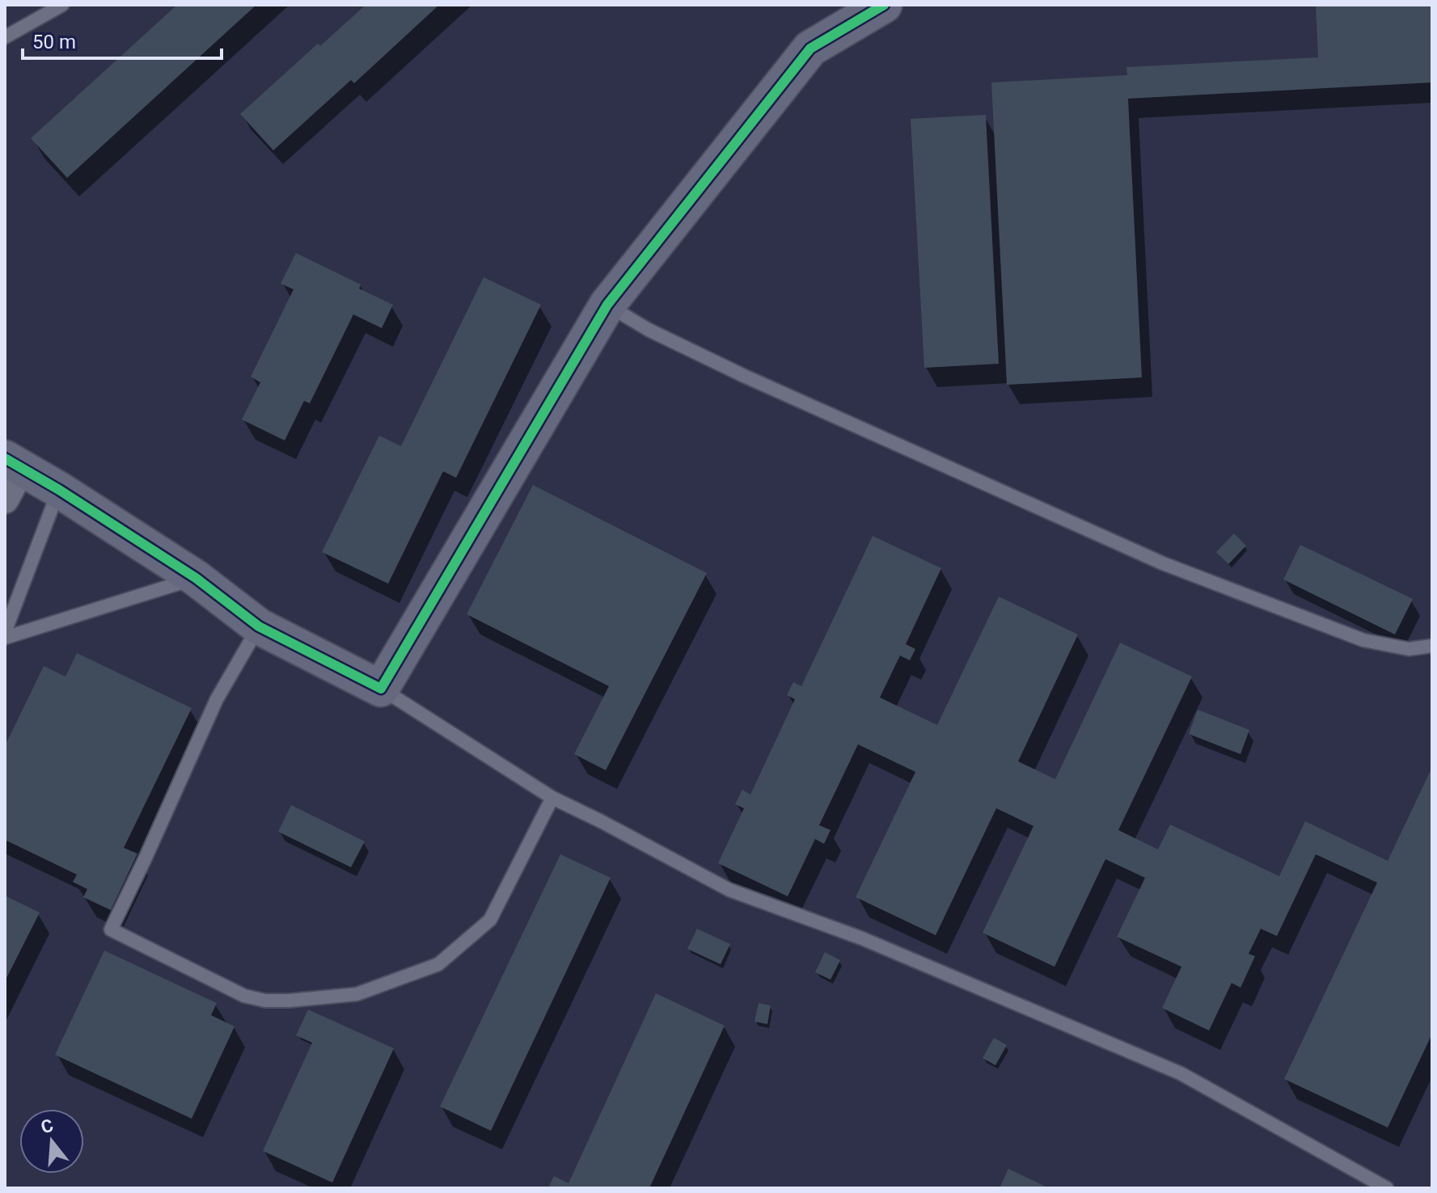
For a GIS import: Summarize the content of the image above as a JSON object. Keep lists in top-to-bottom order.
{
  "scale_bar": "50 m",
  "north": "top"
}
